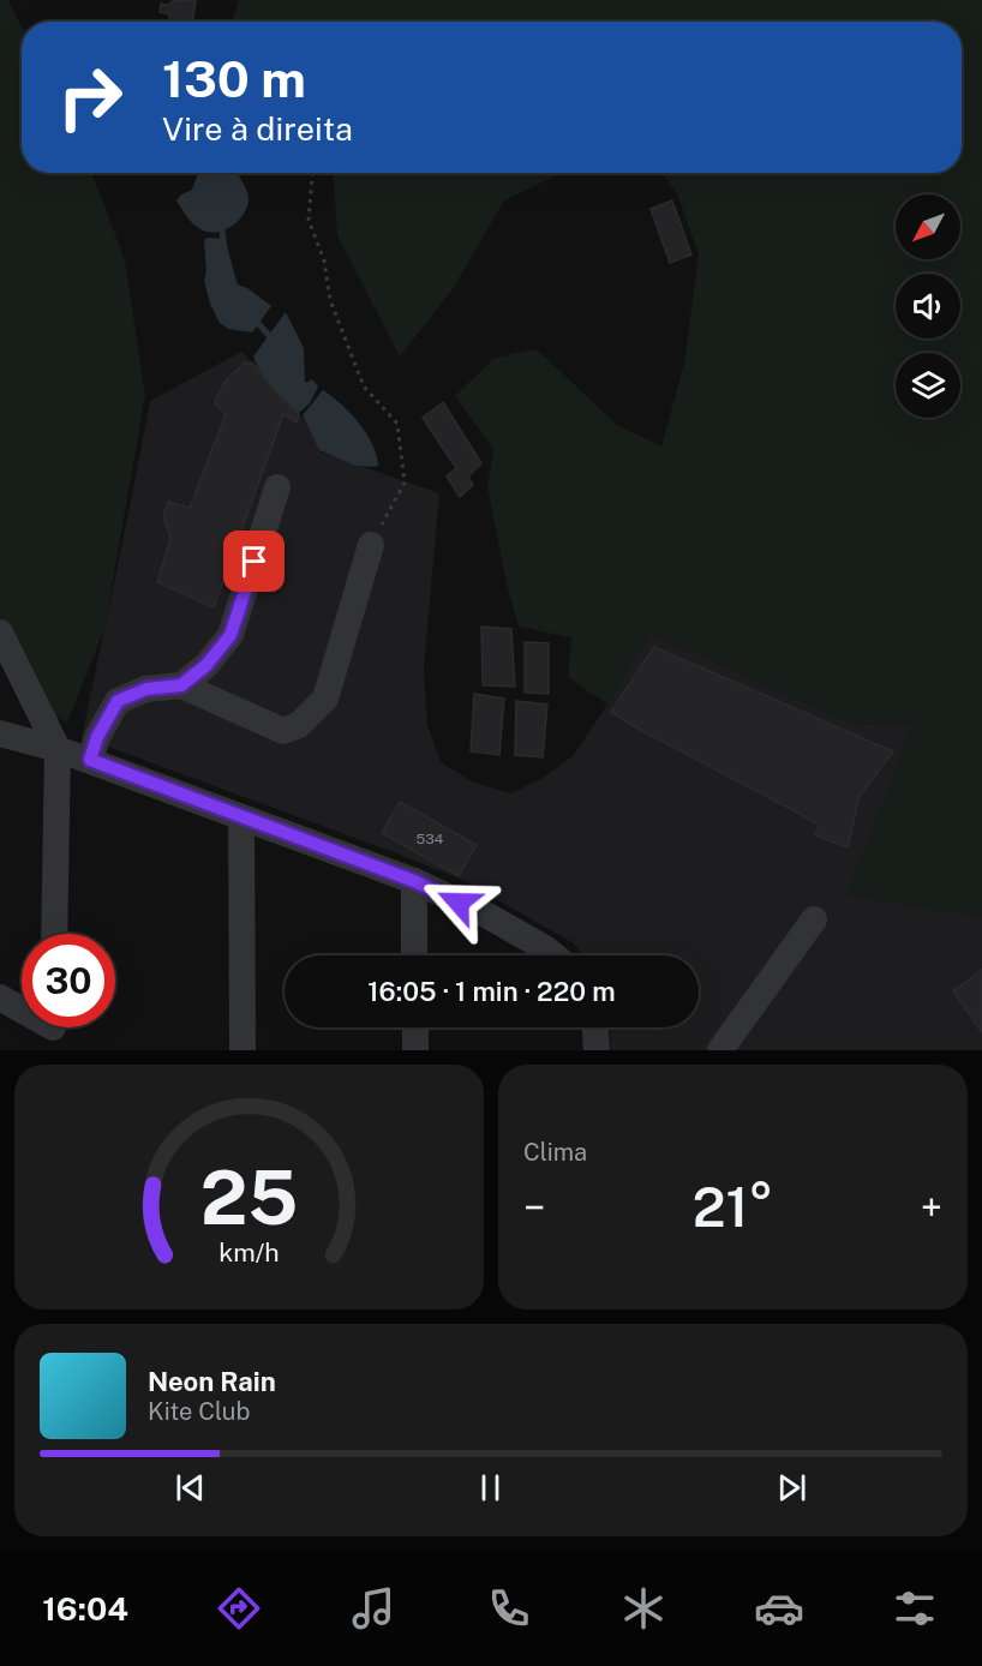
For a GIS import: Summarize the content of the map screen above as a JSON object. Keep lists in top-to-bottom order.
{
  "house_numbers": ["534"],
  "north": "bottom left",
  "page": {
    "turn": ["130 m", "Vire à direita"],
    "limit": "30",
    "trip": "16:05 · 1 min · 220 m",
    "tile": "Clima",
    "heat": ["−", "21°", "+"],
    "song": ["Neon Rain", "Kite Club"],
    "tabs": "16:04",
    "gauge": ["25", "km/h"]
  }
}
